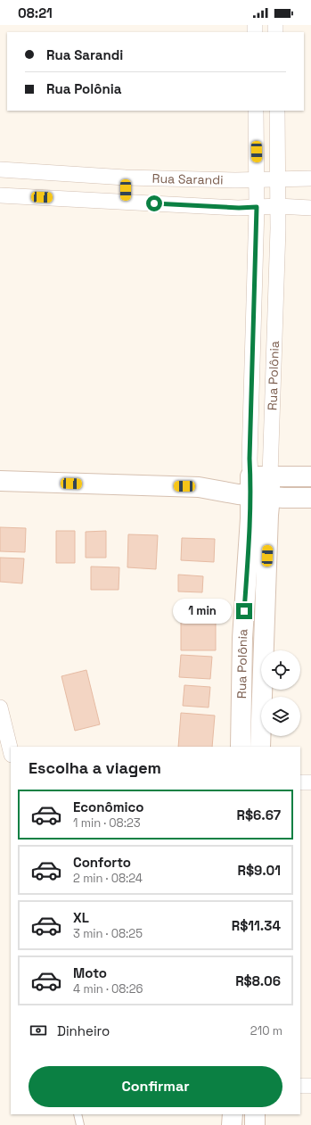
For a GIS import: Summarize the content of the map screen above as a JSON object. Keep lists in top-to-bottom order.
{
  "streets": {
    "main road": ["Rua Polônia"],
    "street": ["Rua Sarandi"]
  },
  "crossings": [
    ["Rua Sarandi", "Rua Polônia"]
  ],
  "page": {
    "status": "08:21",
    "banner": ["Rua Sarandi", "Rua Polônia"],
    "bubble": "1 min",
    "heading": "Escolha a viagem",
    "list": [
      {
        "name": "Econômico",
        "note": "1 min · 08:23",
        "value": "R$6.67"
      },
      {
        "name": "Conforto",
        "note": "2 min · 08:24",
        "value": "R$9.01"
      },
      {
        "name": "XL",
        "note": "3 min · 08:25",
        "value": "R$11.34"
      },
      {
        "name": "Moto",
        "note": "4 min · 08:26",
        "value": "R$8.06"
      }
    ],
    "pay": ["Dinheiro", "210 m"],
    "buttons": "Confirmar"
  }
}
